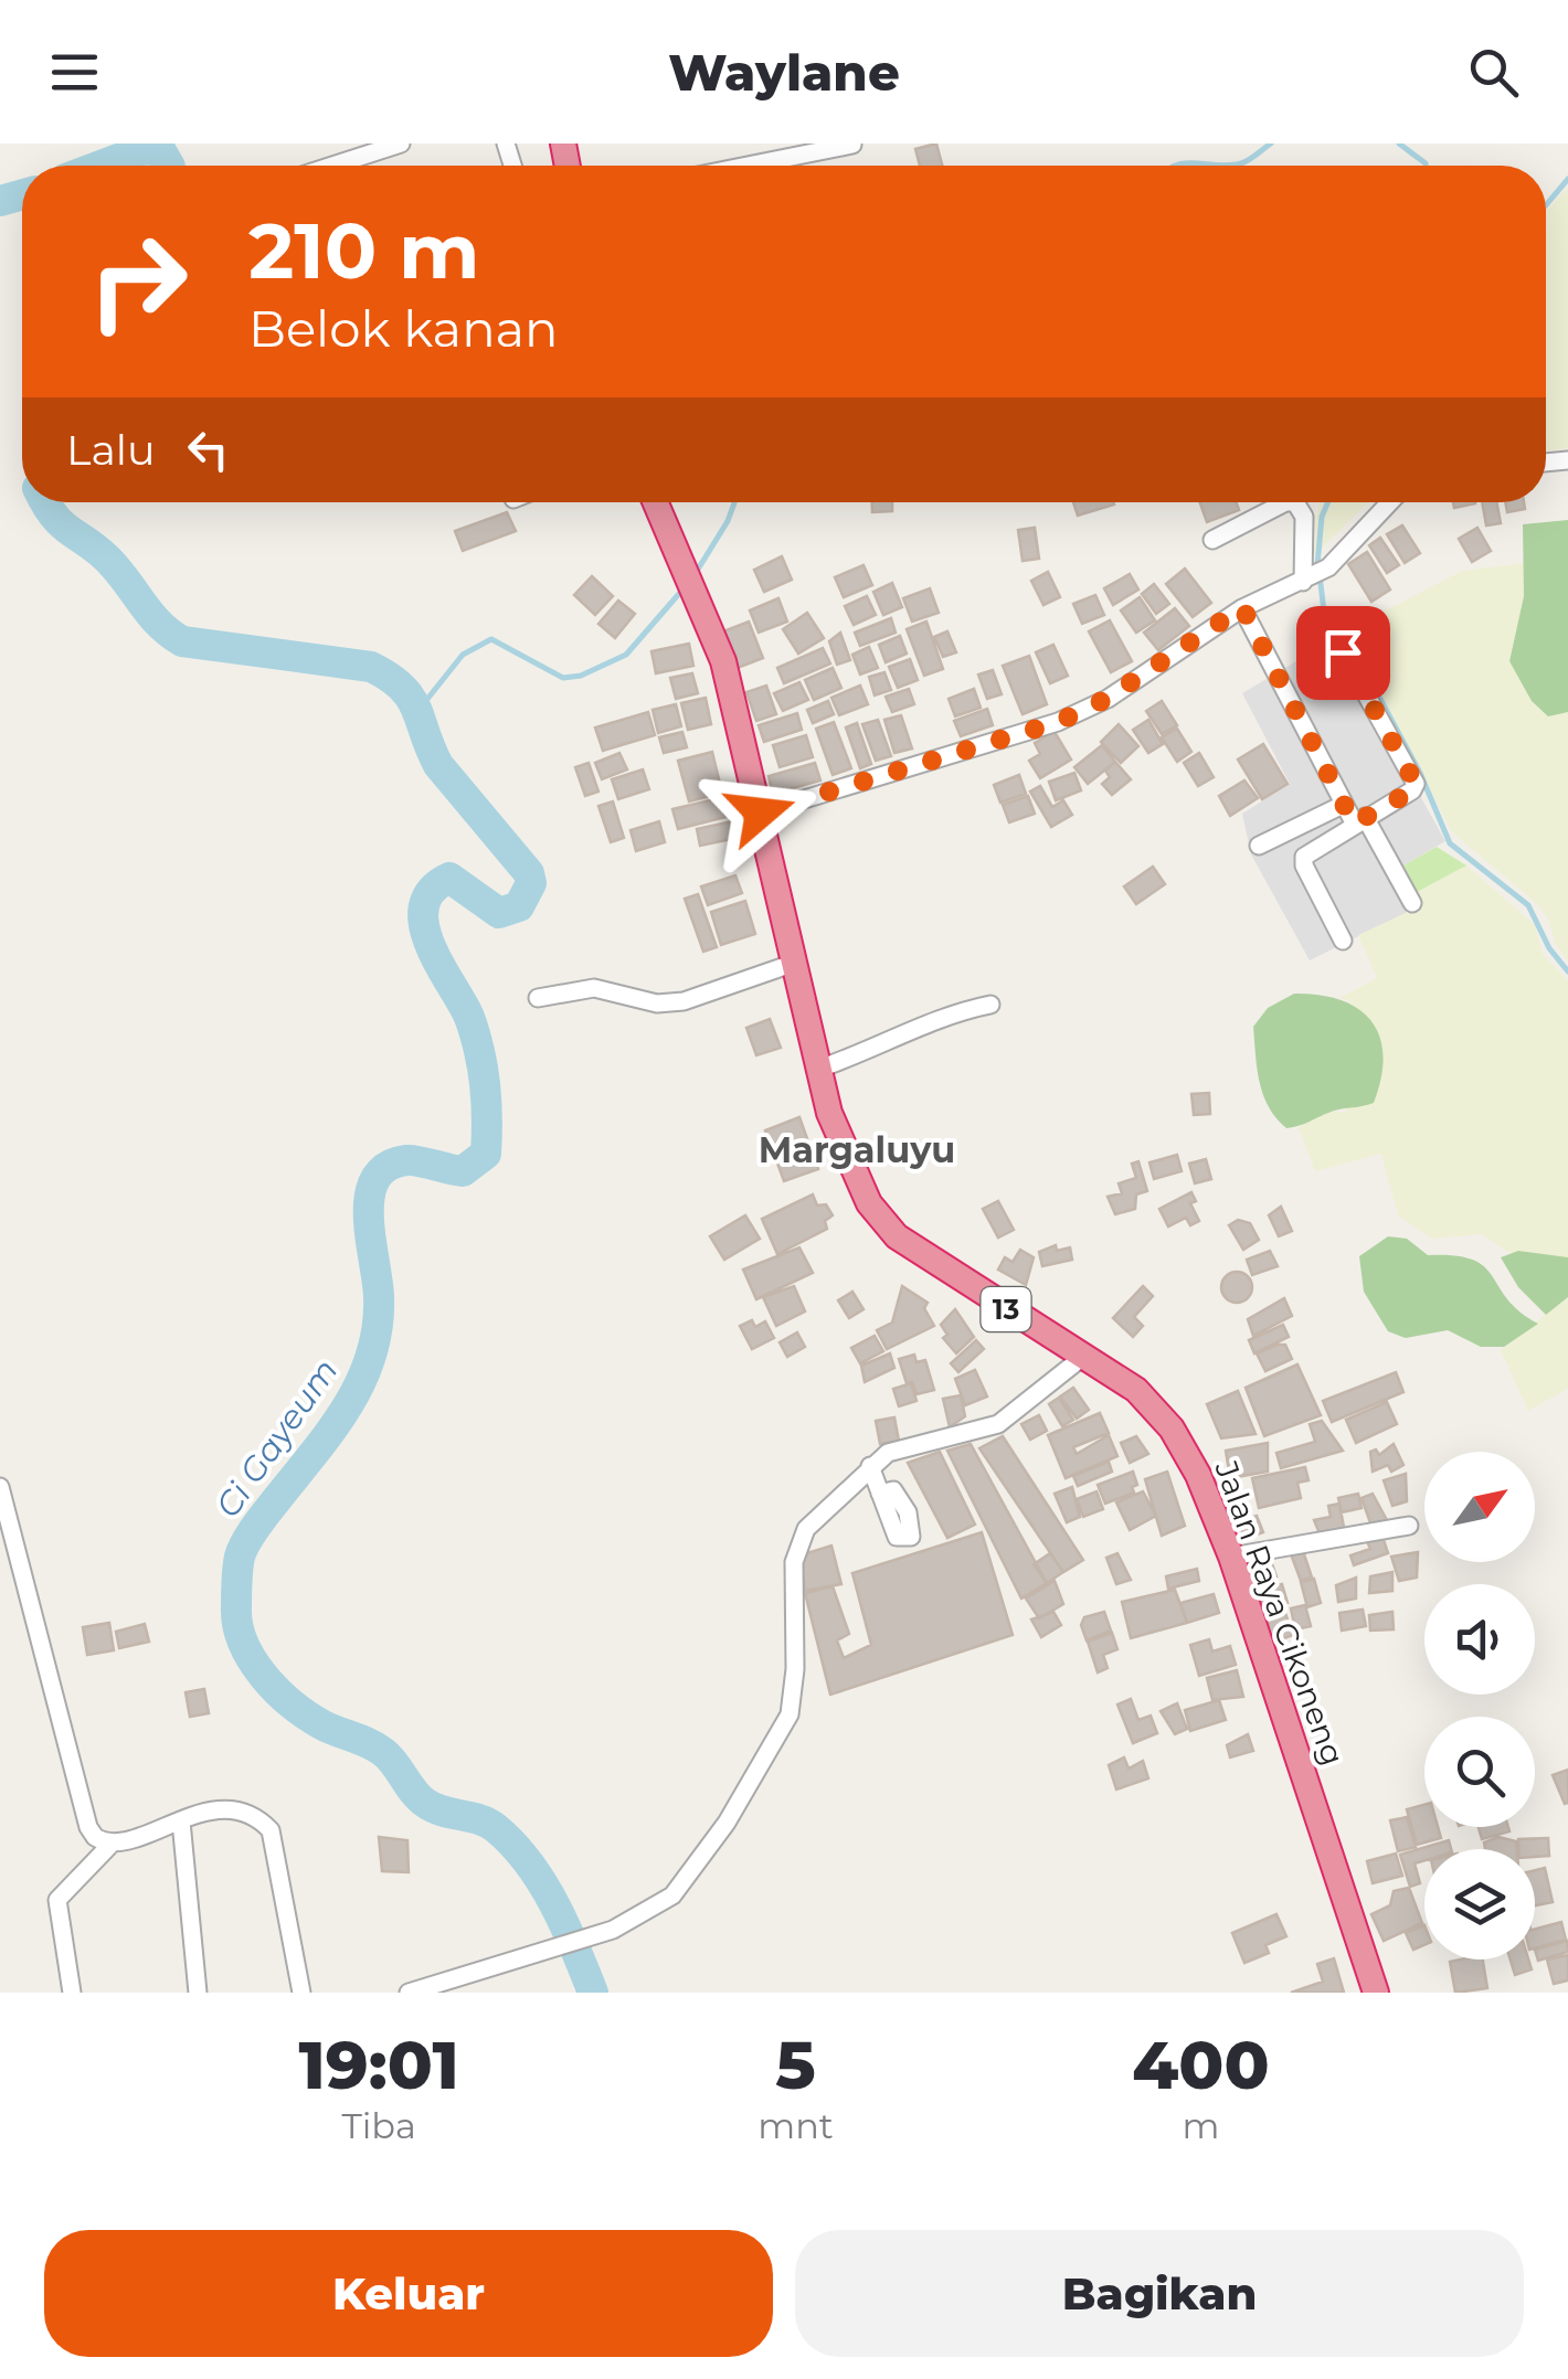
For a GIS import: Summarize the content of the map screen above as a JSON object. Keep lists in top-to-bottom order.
{
  "streets": {
    "highway": ["13", "Jalan Raya Cikoneng"]
  },
  "districts": ["Margaluyu"],
  "water": ["Ci Gayeum"],
  "north": "top right",
  "page": {
    "header": "Waylane",
    "turn": ["210 m", "Belok kanan"],
    "then": "Lalu",
    "eta": [
      "19:01",
      "Tiba",
      "5",
      "mnt",
      "400",
      "m"
    ],
    "buttons": ["Keluar", "Bagikan"]
  }
}
